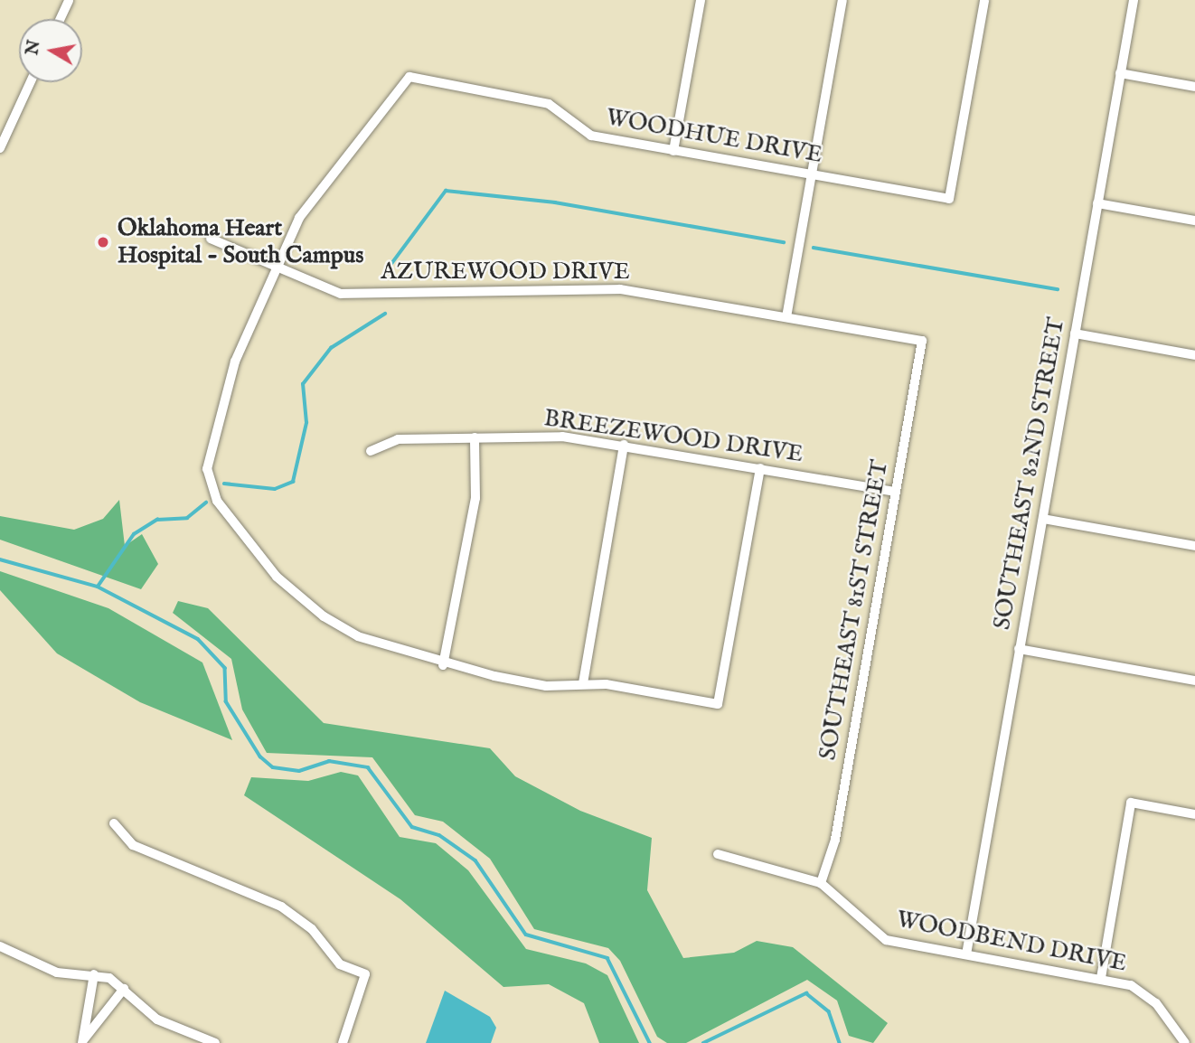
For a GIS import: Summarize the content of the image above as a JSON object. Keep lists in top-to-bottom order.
{
  "streets": {
    "street": [
      "WOODHUE DRIVE",
      "AZUREWOOD DRIVE",
      "BREEZEWOOD DRIVE",
      "SOUTHEAST 82ND STREET",
      "SOUTHEAST 81ST STREET",
      "WOODBEND DRIVE"
    ]
  },
  "crossings": [
    ["WOODHUE DRIVE", "AZUREWOOD DRIVE"],
    ["AZUREWOOD DRIVE", "SOUTHEAST 81ST STREET"],
    ["BREEZEWOOD DRIVE", "SOUTHEAST 81ST STREET"],
    ["SOUTHEAST 82ND STREET", "WOODBEND DRIVE"],
    ["SOUTHEAST 81ST STREET", "WOODBEND DRIVE"]
  ],
  "places": ["Oklahoma Heart Hospital - South Campus"],
  "north": "left"
}
